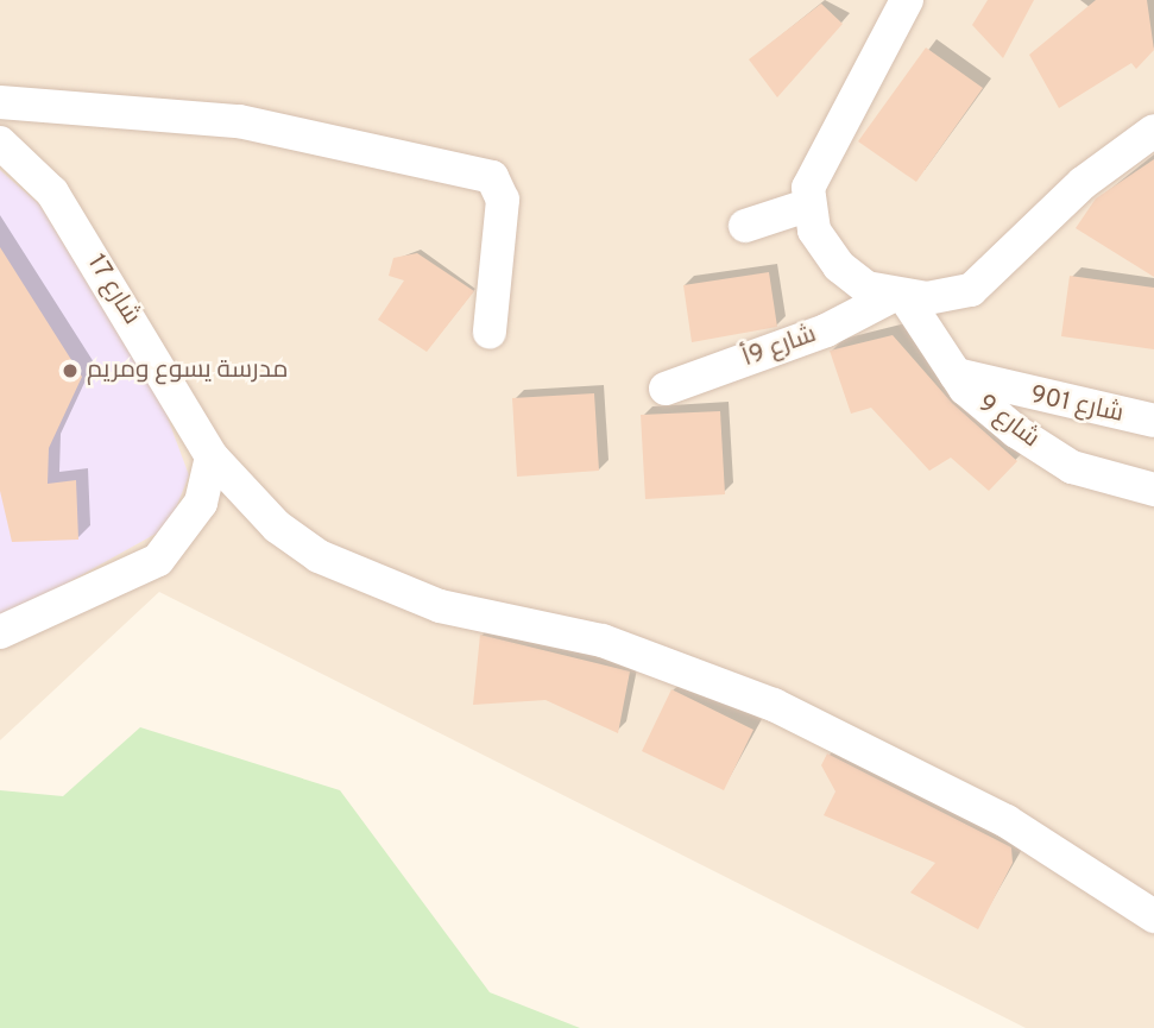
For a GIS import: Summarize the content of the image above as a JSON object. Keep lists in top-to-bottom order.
{
  "streets": {
    "street": [
      "شارع 17",
      "شارع 9أ",
      "شارع 901",
      "شارع 9"
    ]
  },
  "crossings": [
    ["شارع 9أ", "شارع 9"],
    ["شارع 901", "شارع 9"]
  ],
  "places": ["مدرسة يسوع ومريم"]
}
